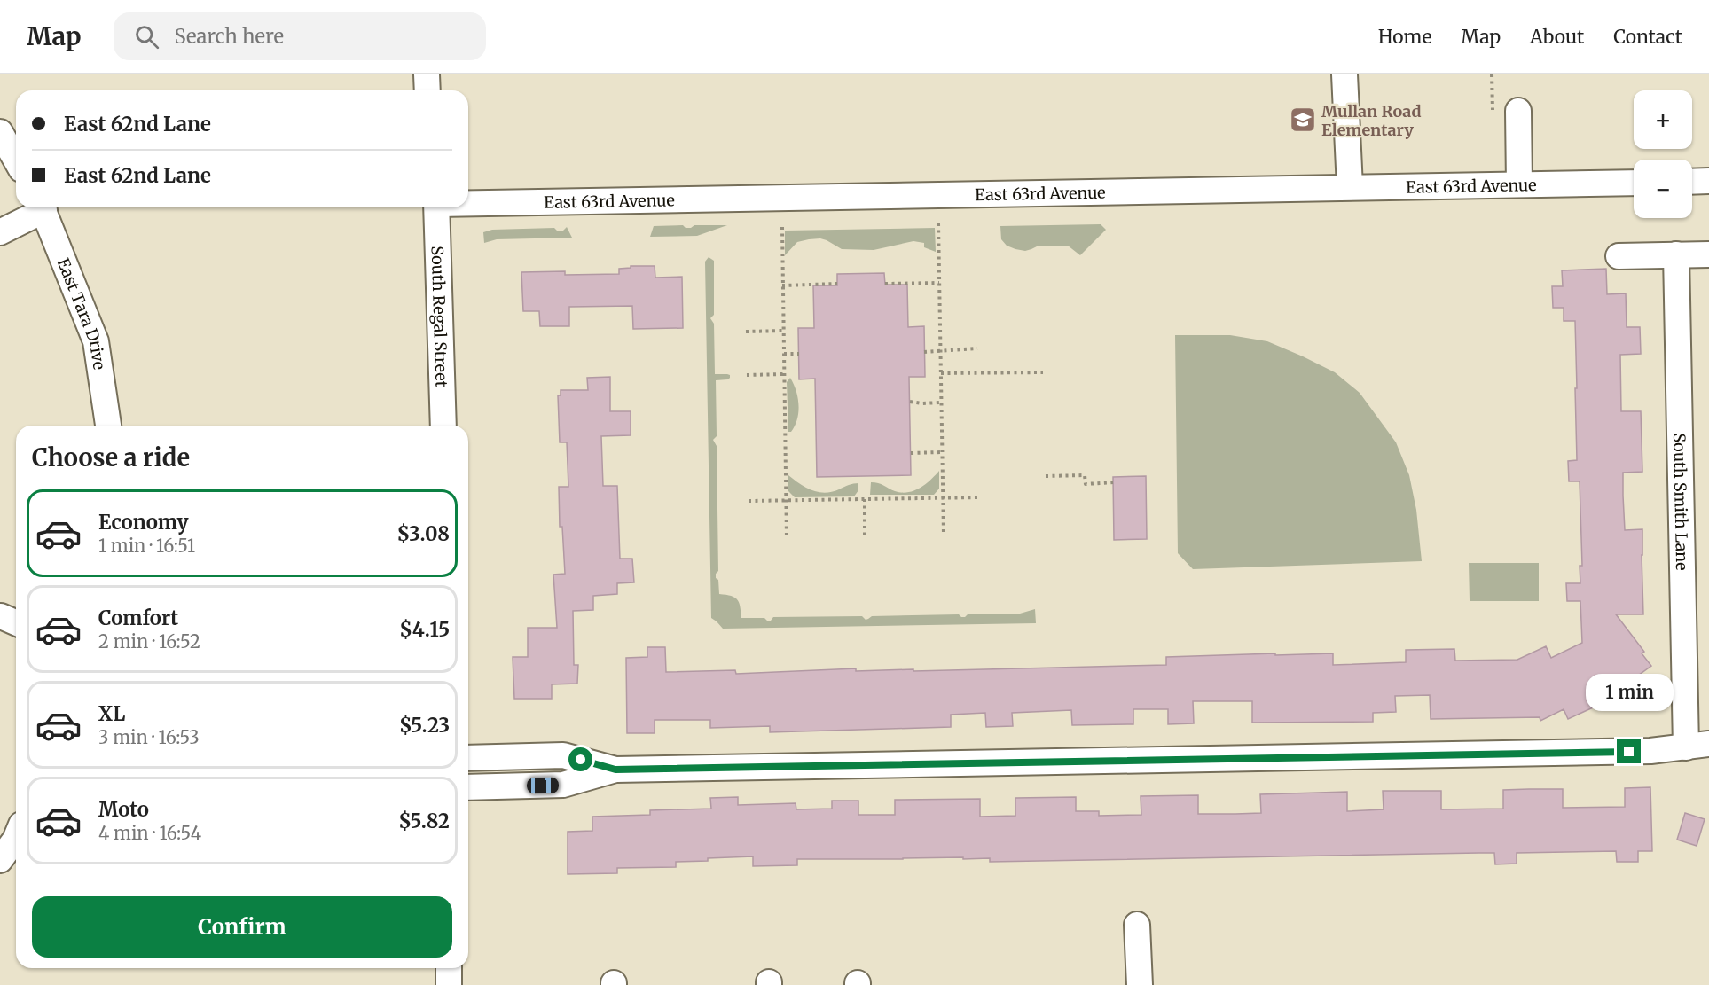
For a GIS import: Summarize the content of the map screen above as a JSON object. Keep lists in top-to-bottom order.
{
  "streets": {
    "street": [
      "East 63rd Avenue",
      "East Tara Drive",
      "South Regal Street",
      "South Smith Lane"
    ]
  },
  "places": {
    "school or university": ["Mullan Road Elementary"]
  },
  "page": {
    "header": "Map",
    "search": "Search here",
    "nav": [
      "Home",
      "Map",
      "About",
      "Contact"
    ],
    "map_buttons": ["+", "−"],
    "banner": ["East 62nd Lane", "East 62nd Lane"],
    "heading": "Choose a ride",
    "list": [
      {
        "name": "Economy",
        "note": "1 min · 16:51",
        "value": "$3.08"
      },
      {
        "name": "Comfort",
        "note": "2 min · 16:52",
        "value": "$4.15"
      },
      {
        "name": "XL",
        "note": "3 min · 16:53",
        "value": "$5.23"
      },
      {
        "name": "Moto",
        "note": "4 min · 16:54",
        "value": "$5.82"
      }
    ],
    "bubble": "1 min",
    "buttons": "Confirm"
  }
}
